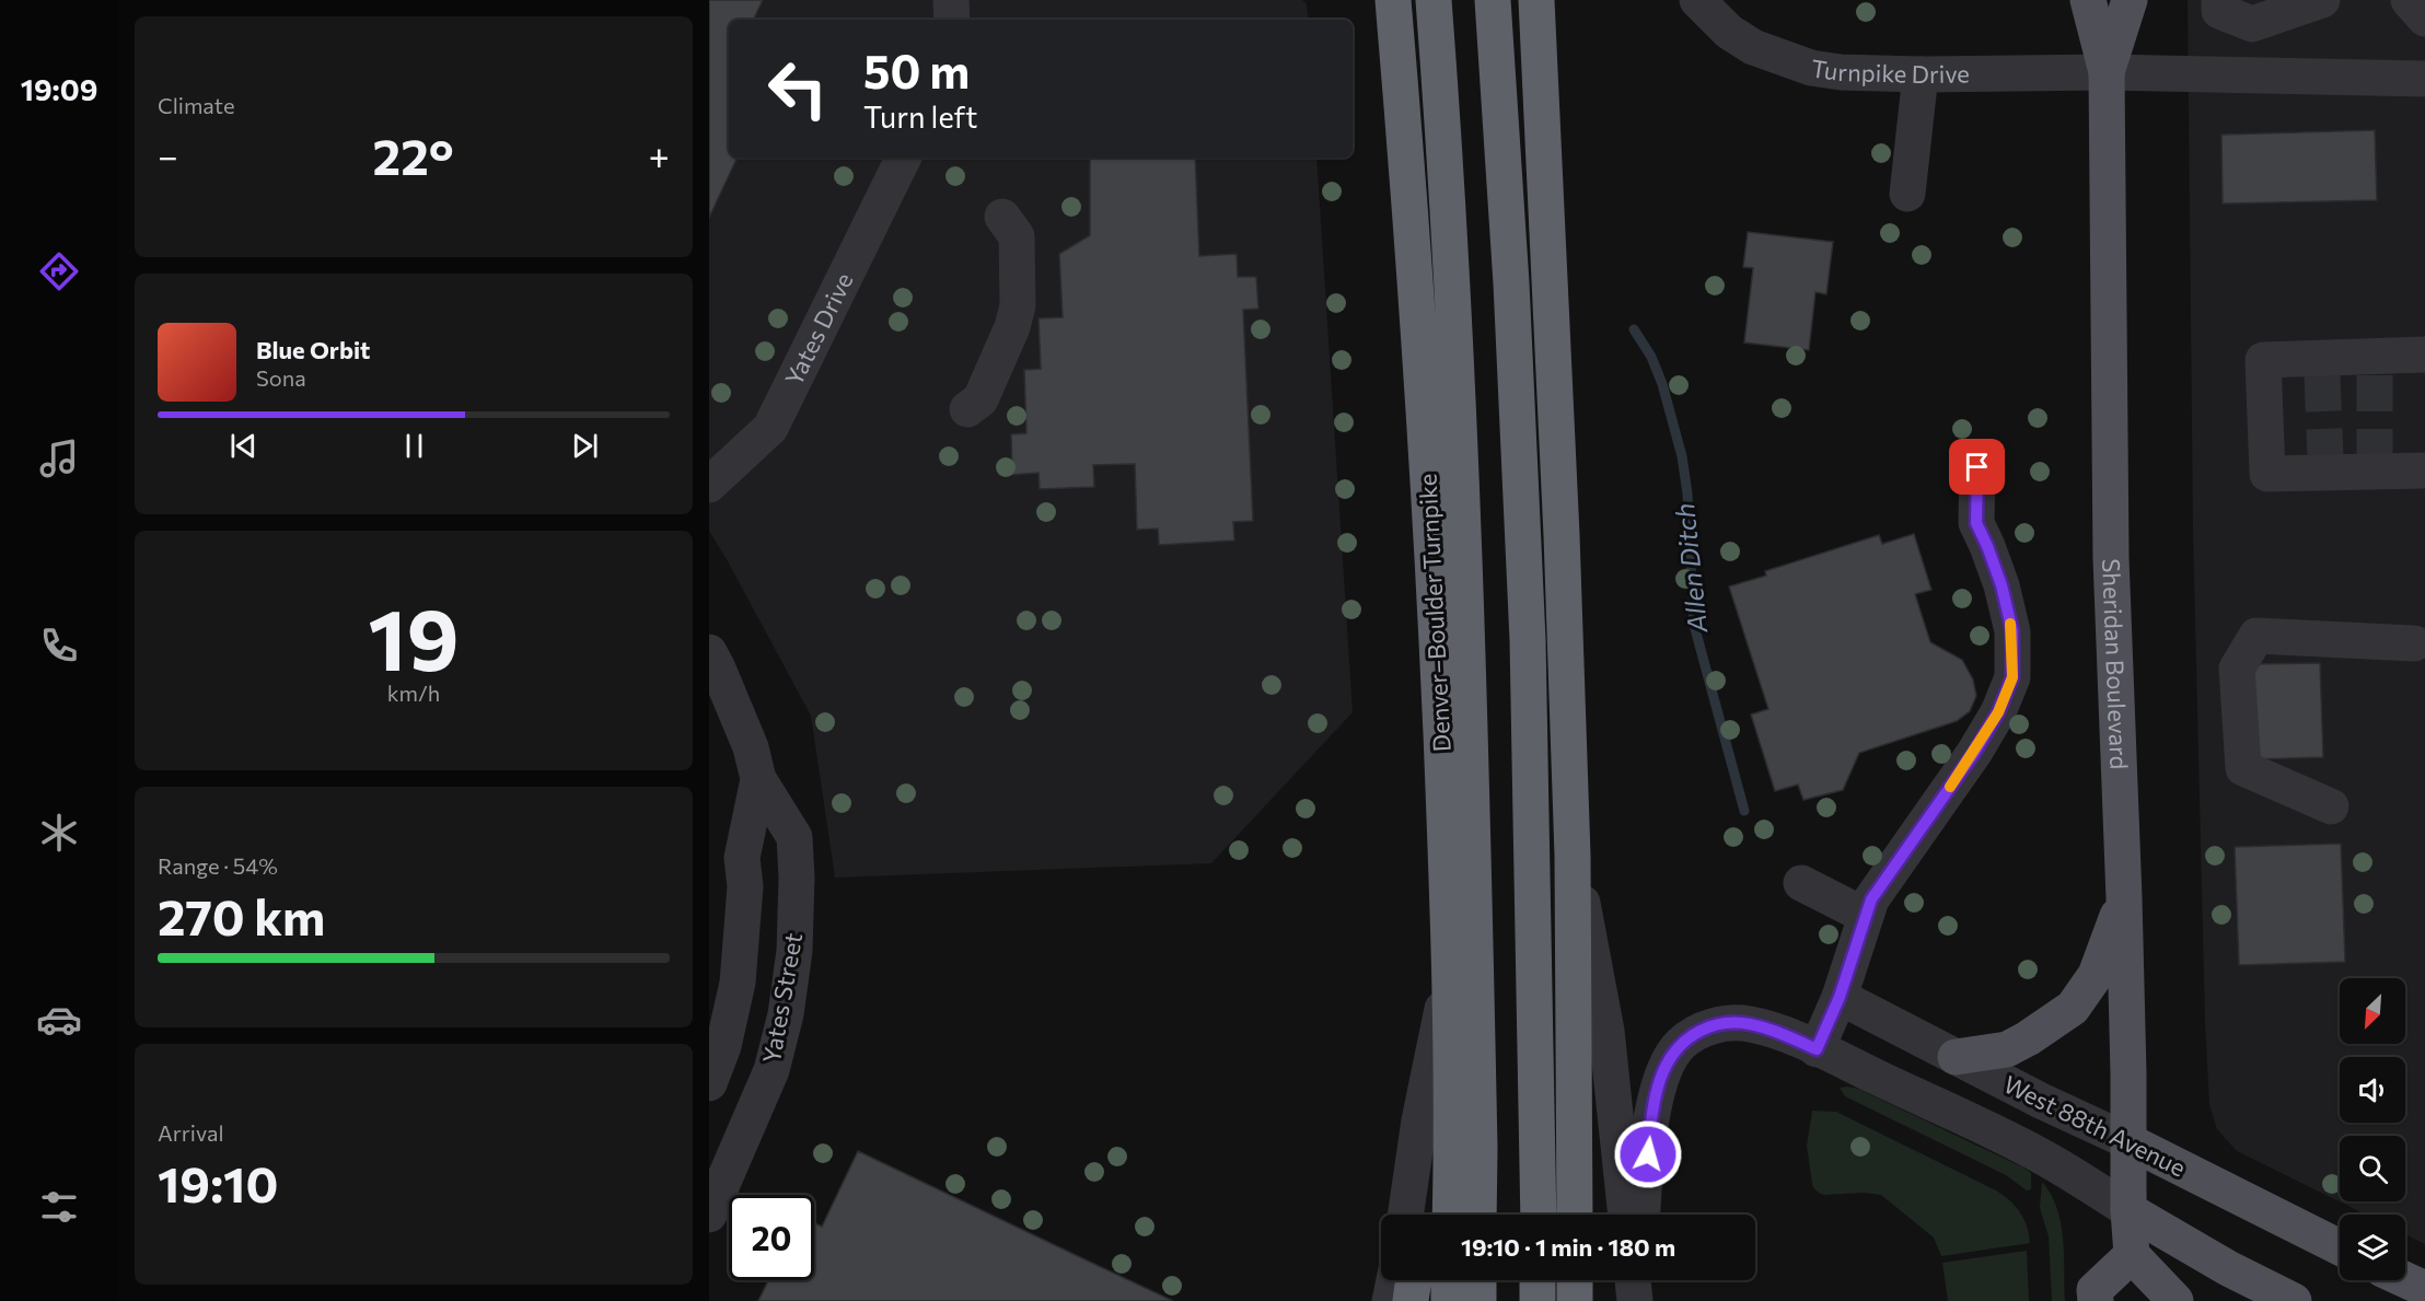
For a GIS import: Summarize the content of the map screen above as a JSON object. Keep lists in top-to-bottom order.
{
  "streets": {
    "highway": ["Denver–Boulder Turnpike"],
    "main road": ["Sheridan Boulevard", "West 88th Avenue"],
    "street": ["Turnpike Drive", "Yates Drive", "Yates Street"]
  },
  "crossings": [
    ["Turnpike Drive", "Sheridan Boulevard"],
    ["Sheridan Boulevard", "West 88th Avenue"]
  ],
  "water": ["Allen Ditch"],
  "north": "bottom left",
  "page": {
    "tabs": "19:09",
    "tile": [
      "Climate",
      ["19", "km/h"],
      ["Range · 54%", "270 km"],
      ["Arrival", "19:10"]
    ],
    "turn": ["50 m", "Turn left"],
    "heat": ["−", "22°", "+"],
    "song": ["Blue Orbit", "Sona"],
    "limit": "20",
    "trip": "19:10 · 1 min · 180 m"
  }
}
